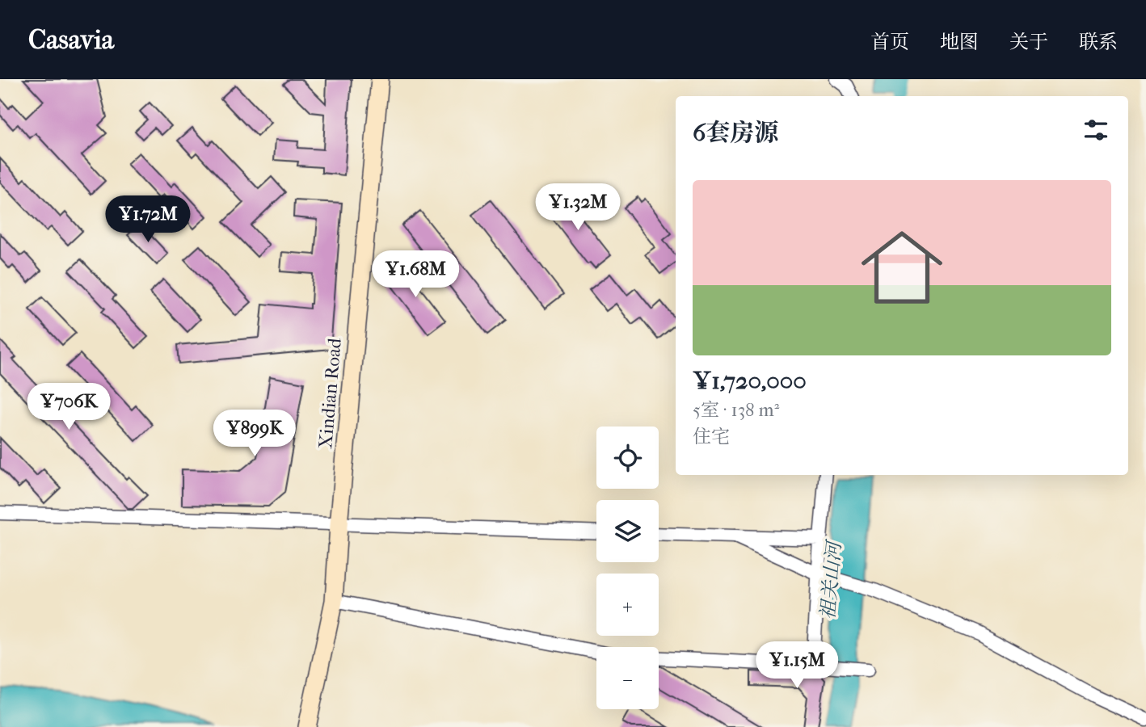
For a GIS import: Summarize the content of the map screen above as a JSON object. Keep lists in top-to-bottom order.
{
  "streets": {
    "main road": ["Xindian Road"]
  },
  "water": ["祖关山河"],
  "page": {
    "header": "Casavia",
    "nav": [
      "首页",
      "地图",
      "关于",
      "联系"
    ],
    "heading": "6套房源",
    "list": [
      {
        "name": "¥1,720,000",
        "note": "5室 · 138 m² · 住宅"
      }
    ],
    "price": [
      "¥1.32M",
      "¥1.72M",
      "¥1.68M",
      "¥706K",
      "¥899K",
      "¥1.15M"
    ],
    "map_buttons": ["+", "−"]
  }
}
